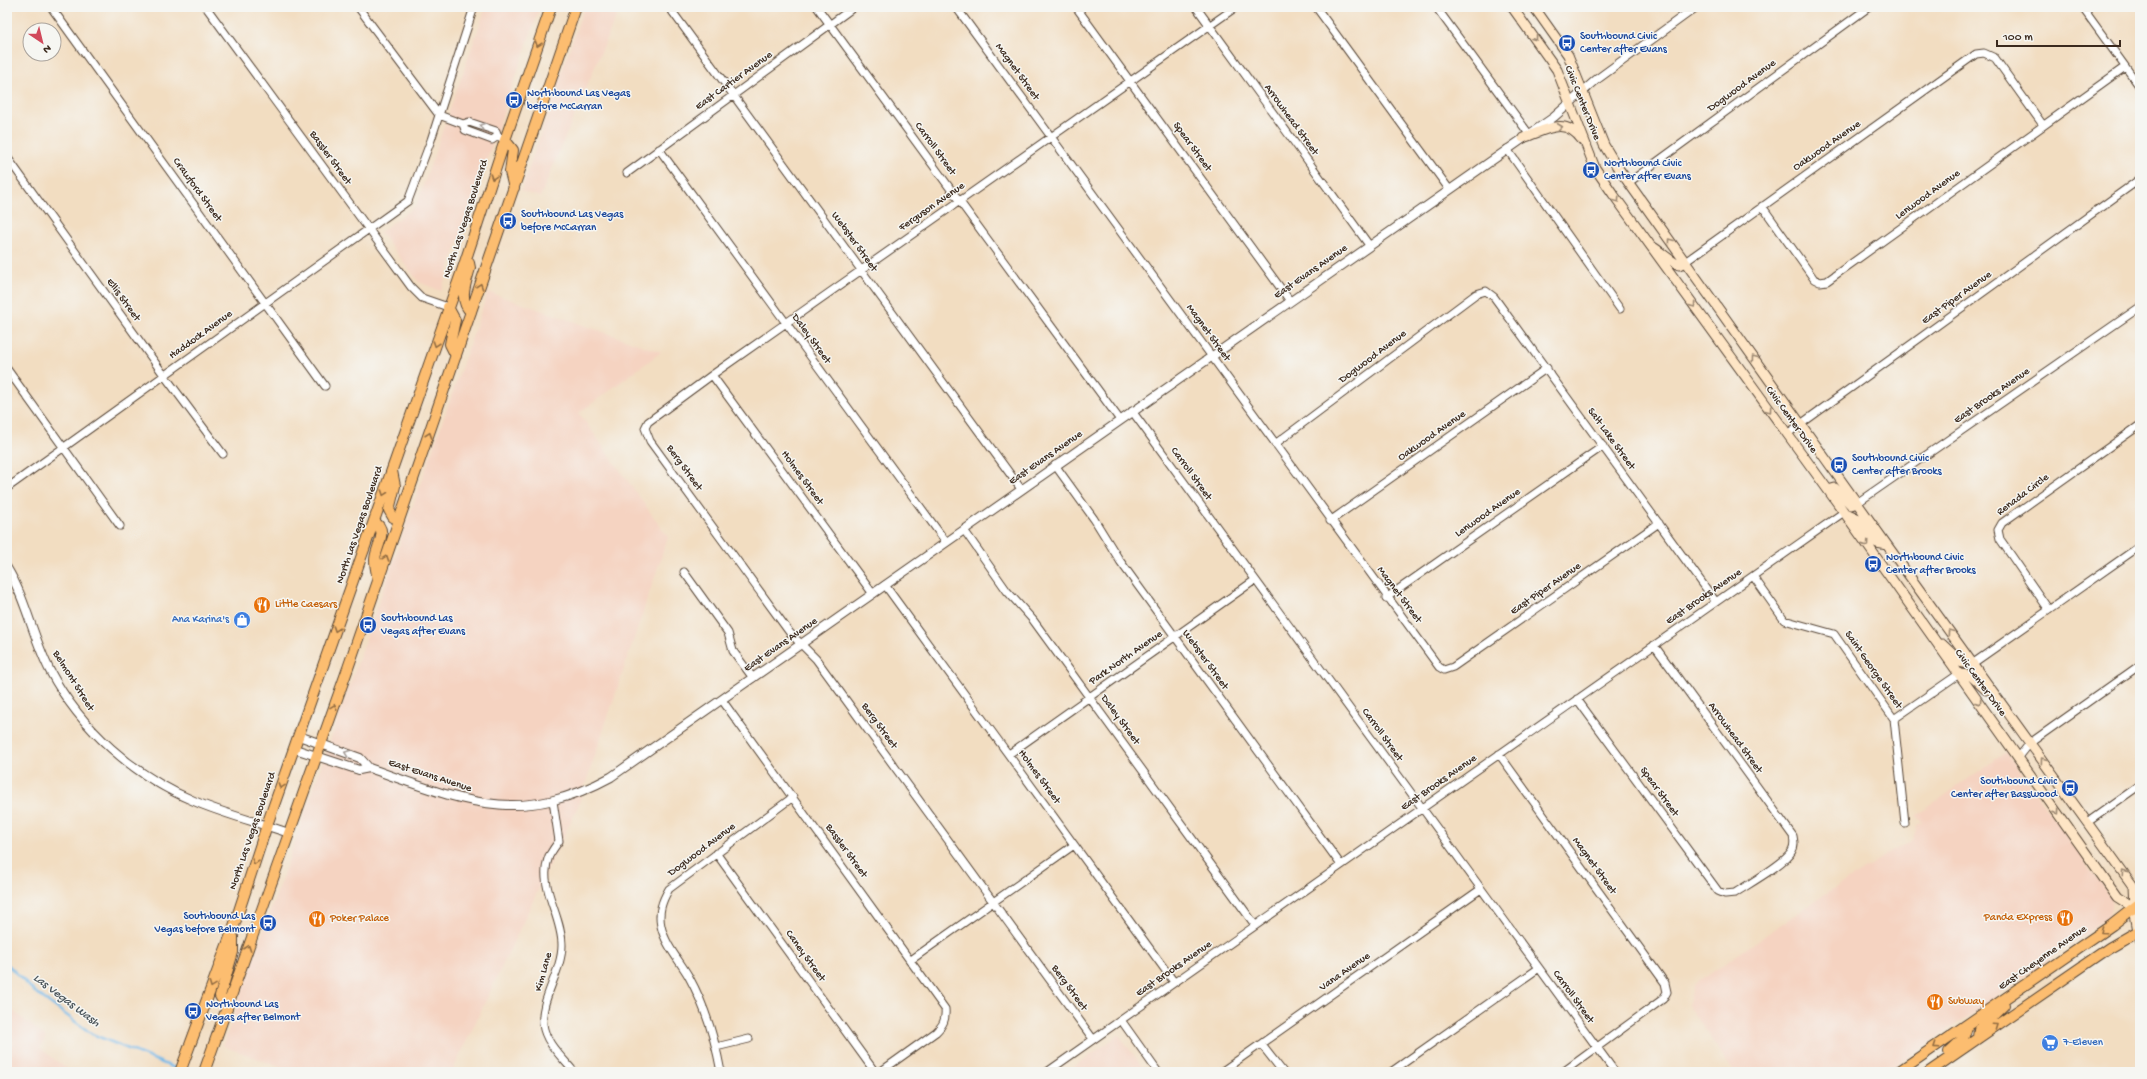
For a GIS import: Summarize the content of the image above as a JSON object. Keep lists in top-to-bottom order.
{
  "streets": {
    "main road": ["Civic Center Drive", "North Las Vegas Boulevard", "East Cheyenne Avenue"],
    "street": [
      "Magnet Street",
      "East Cartier Avenue",
      "Dogwood Avenue",
      "Arrowhead Street",
      "Oakwood Avenue",
      "Spear Street",
      "Carroll Street",
      "Bassler Street",
      "Crawford Street",
      "Lenwood Avenue",
      "Ferguson Avenue",
      "Webster Street",
      "East Evans Avenue",
      "East Piper Avenue",
      "Ellis Street",
      "Haddock Avenue",
      "Daley Street",
      "East Brooks Avenue",
      "Salt Lake Street",
      "Berg Street",
      "Holmes Street",
      "Renada Circle",
      "Park North Avenue",
      "Saint George Street",
      "Belmont Street",
      "Caney Street",
      "Kim Lane",
      "Vana Avenue"
    ]
  },
  "crossings": [
    ["Magnet Street", "Dogwood Avenue"],
    ["Magnet Street", "Oakwood Avenue"],
    ["Magnet Street", "Carroll Street"],
    ["Magnet Street", "Lenwood Avenue"],
    ["Magnet Street", "Ferguson Avenue"],
    ["Magnet Street", "East Evans Avenue"],
    ["Magnet Street", "East Piper Avenue"],
    ["Magnet Street", "East Brooks Avenue"],
    ["East Cartier Avenue", "Carroll Street"],
    ["East Cartier Avenue", "Webster Street"],
    ["East Cartier Avenue", "Daley Street"],
    ["Dogwood Avenue", "Civic Center Drive"],
    ["Dogwood Avenue", "Bassler Street"],
    ["Dogwood Avenue", "Salt Lake Street"],
    ["Dogwood Avenue", "Caney Street"],
    ["Civic Center Drive", "Oakwood Avenue"],
    ["Civic Center Drive", "East Evans Avenue"],
    ["Civic Center Drive", "East Piper Avenue"],
    ["Civic Center Drive", "East Brooks Avenue"],
    ["Civic Center Drive", "East Cheyenne Avenue"],
    ["Arrowhead Street", "Spear Street"],
    ["Arrowhead Street", "Ferguson Avenue"],
    ["Arrowhead Street", "East Evans Avenue"],
    ["Arrowhead Street", "East Brooks Avenue"],
    ["Oakwood Avenue", "Lenwood Avenue"],
    ["Oakwood Avenue", "Salt Lake Street"],
    ["Spear Street", "Ferguson Avenue"],
    ["Spear Street", "East Evans Avenue"],
    ["Spear Street", "East Brooks Avenue"],
    ["Carroll Street", "Ferguson Avenue"],
    ["Carroll Street", "East Evans Avenue"],
    ["Carroll Street", "East Brooks Avenue"],
    ["Carroll Street", "Park North Avenue"],
    ["Carroll Street", "Vana Avenue"],
    ["Bassler Street", "North Las Vegas Boulevard"],
    ["Bassler Street", "East Evans Avenue"],
    ["Bassler Street", "Haddock Avenue"],
    ["Crawford Street", "Haddock Avenue"],
    ["Lenwood Avenue", "Salt Lake Street"],
    ["Ferguson Avenue", "Webster Street"],
    ["Ferguson Avenue", "Daley Street"],
    ["Ferguson Avenue", "Berg Street"],
    ["Ferguson Avenue", "Holmes Street"],
    ["North Las Vegas Boulevard", "East Evans Avenue"],
    ["North Las Vegas Boulevard", "Belmont Street"],
    ["Webster Street", "East Evans Avenue"],
    ["Webster Street", "East Brooks Avenue"],
    ["Webster Street", "Park North Avenue"],
    ["East Evans Avenue", "Daley Street"],
    ["East Evans Avenue", "Berg Street"],
    ["East Evans Avenue", "Holmes Street"],
    ["East Evans Avenue", "Kim Lane"],
    ["East Piper Avenue", "Salt Lake Street"],
    ["Ellis Street", "Haddock Avenue"],
    ["Daley Street", "East Brooks Avenue"],
    ["Daley Street", "Park North Avenue"],
    ["East Brooks Avenue", "Salt Lake Street"],
    ["East Brooks Avenue", "Berg Street"],
    ["East Brooks Avenue", "Holmes Street"],
    ["East Brooks Avenue", "Saint George Street"],
    ["Holmes Street", "Park North Avenue"]
  ],
  "water": ["Las Vegas Wash"],
  "places": {
    "bus stop": [
      "Southbound Civic Center after Evans",
      "Northbound Las Vegas before McCarran",
      "Northbound Civic Center after Evans",
      "Southbound Las Vegas before McCarran",
      "Southbound Civic Center after Brooks",
      "Northbound Civic Center after Brooks",
      "Southbound Las Vegas after Evans",
      "Southbound Civic Center after Basswood",
      "Southbound Las Vegas before Belmont",
      "Northbound Las Vegas after Belmont"
    ],
    "restaurant": [
      "Little Caesars",
      "Panda Express",
      "Poker Palace",
      "Subway"
    ],
    "shop": ["Ana Karina's"],
    "supermarket": ["7-Eleven"]
  },
  "scale_bar": "100 m",
  "north": "bottom right"
}
